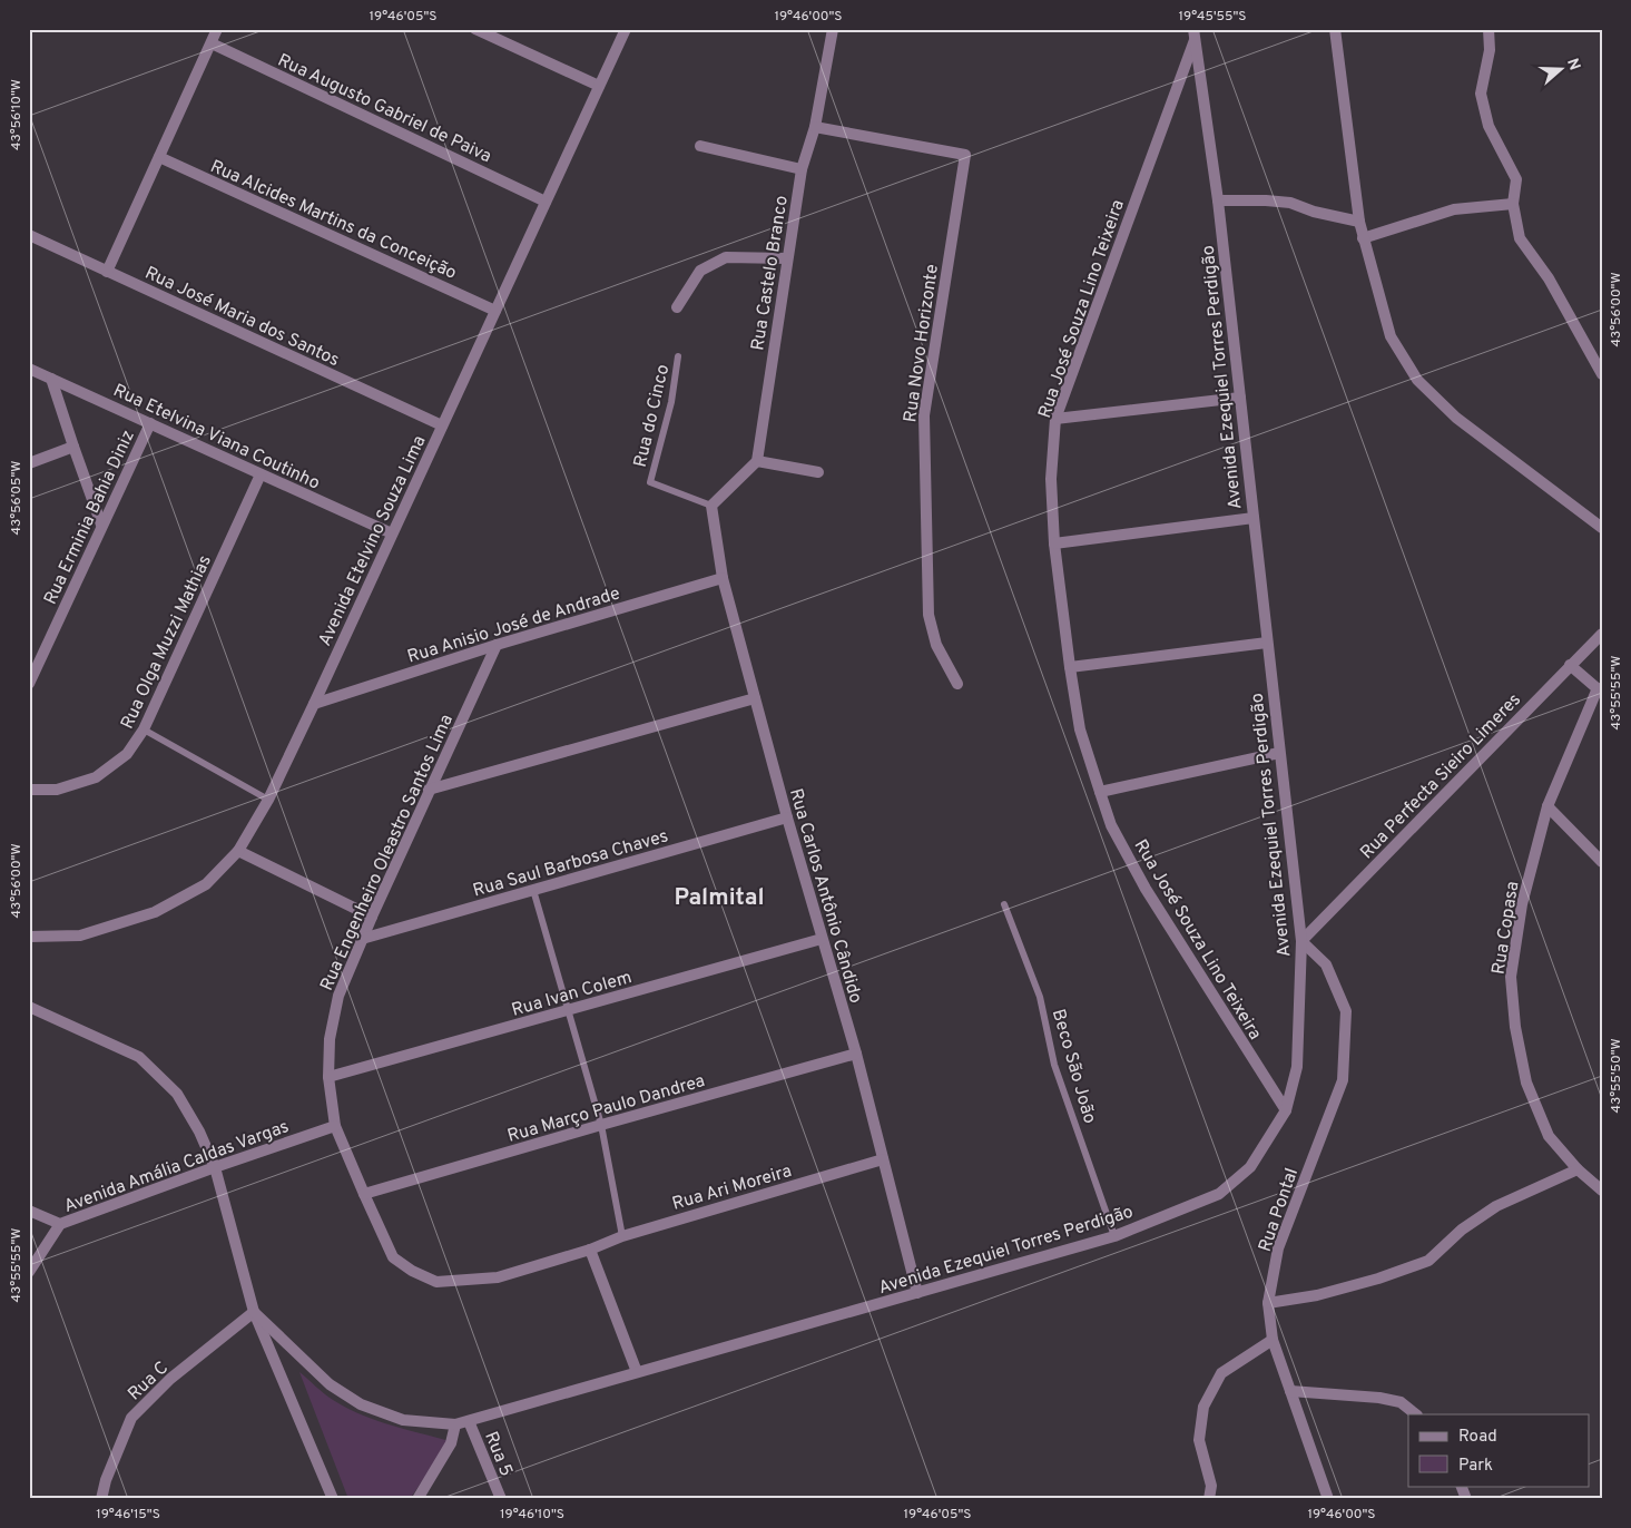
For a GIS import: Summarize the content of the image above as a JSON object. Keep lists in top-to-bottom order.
{
  "streets": {
    "street": [
      "Rua Augusto Gabriel de Paiva",
      "Rua Alcides Martins da Conceição",
      "Rua Castelo Branco",
      "Rua José Souza Lino Teixeira",
      "Rua José Maria dos Santos",
      "Rua Novo Horizonte",
      "Avenida Ezequiel Torres Perdigão",
      "Rua Etelvina Viana Coutinho",
      "Rua Erminia Bahia Diniz",
      "Avenida Etelvino Souza Lima",
      "Rua Anisio José de Andrade",
      "Rua Olga Muzzi Mathias",
      "Rua Perfecta Sieiro Limeres",
      "Rua Engenheiro Oleastro Santos Lima",
      "Rua Saul Barbosa Chaves",
      "Rua Carlos Antônio Cândido",
      "Rua Copasa",
      "Rua Ivan Colem",
      "Rua Março Paulo Dandrea",
      "Avenida Amália Caldas Vargas",
      "Rua Ari Moreira",
      "Rua Pontal",
      "Rua C",
      "Rua 5"
    ],
    "lane": ["Rua do Cinco", "Beco São João"]
  },
  "crossings": [
    ["Rua Augusto Gabriel de Paiva", "Avenida Etelvino Souza Lima"],
    ["Rua Alcides Martins da Conceição", "Avenida Etelvino Souza Lima"],
    ["Rua Castelo Branco", "Rua Novo Horizonte"],
    ["Rua José Souza Lino Teixeira", "Avenida Ezequiel Torres Perdigão"],
    ["Rua José Maria dos Santos", "Avenida Etelvino Souza Lima"],
    ["Avenida Ezequiel Torres Perdigão", "Rua Perfecta Sieiro Limeres"],
    ["Avenida Ezequiel Torres Perdigão", "Rua Carlos Antônio Cândido"],
    ["Avenida Ezequiel Torres Perdigão", "Beco São João"],
    ["Avenida Ezequiel Torres Perdigão", "Rua Pontal"],
    ["Avenida Ezequiel Torres Perdigão", "Rua C"],
    ["Avenida Ezequiel Torres Perdigão", "Rua 5"],
    ["Rua do Cinco", "Rua Carlos Antônio Cândido"],
    ["Rua Etelvina Viana Coutinho", "Rua Erminia Bahia Diniz"],
    ["Rua Etelvina Viana Coutinho", "Avenida Etelvino Souza Lima"],
    ["Rua Etelvina Viana Coutinho", "Rua Olga Muzzi Mathias"],
    ["Avenida Etelvino Souza Lima", "Rua Anisio José de Andrade"],
    ["Rua Anisio José de Andrade", "Rua Engenheiro Oleastro Santos Lima"],
    ["Rua Anisio José de Andrade", "Rua Carlos Antônio Cândido"],
    ["Rua Perfecta Sieiro Limeres", "Rua Pontal"],
    ["Rua Engenheiro Oleastro Santos Lima", "Rua Saul Barbosa Chaves"],
    ["Rua Engenheiro Oleastro Santos Lima", "Rua Ivan Colem"],
    ["Rua Engenheiro Oleastro Santos Lima", "Rua Março Paulo Dandrea"],
    ["Rua Engenheiro Oleastro Santos Lima", "Avenida Amália Caldas Vargas"],
    ["Rua Engenheiro Oleastro Santos Lima", "Rua Ari Moreira"],
    ["Rua Saul Barbosa Chaves", "Rua Carlos Antônio Cândido"],
    ["Rua Carlos Antônio Cândido", "Rua Ivan Colem"],
    ["Rua Carlos Antônio Cândido", "Rua Março Paulo Dandrea"],
    ["Rua Carlos Antônio Cândido", "Rua Ari Moreira"]
  ],
  "districts": ["Palmital"],
  "legend": ["Road", "Park"],
  "north": "right",
  "coordinates": [
    "19°46'05\"S",
    "19°46'00\"S",
    "19°45'55\"S",
    "43°56'10\"W",
    "43°56'00\"W",
    "43°56'05\"W",
    "43°55'55\"W",
    "43°55'50\"W",
    "19°46'15\"S",
    "19°46'10\"S"
  ]
}
